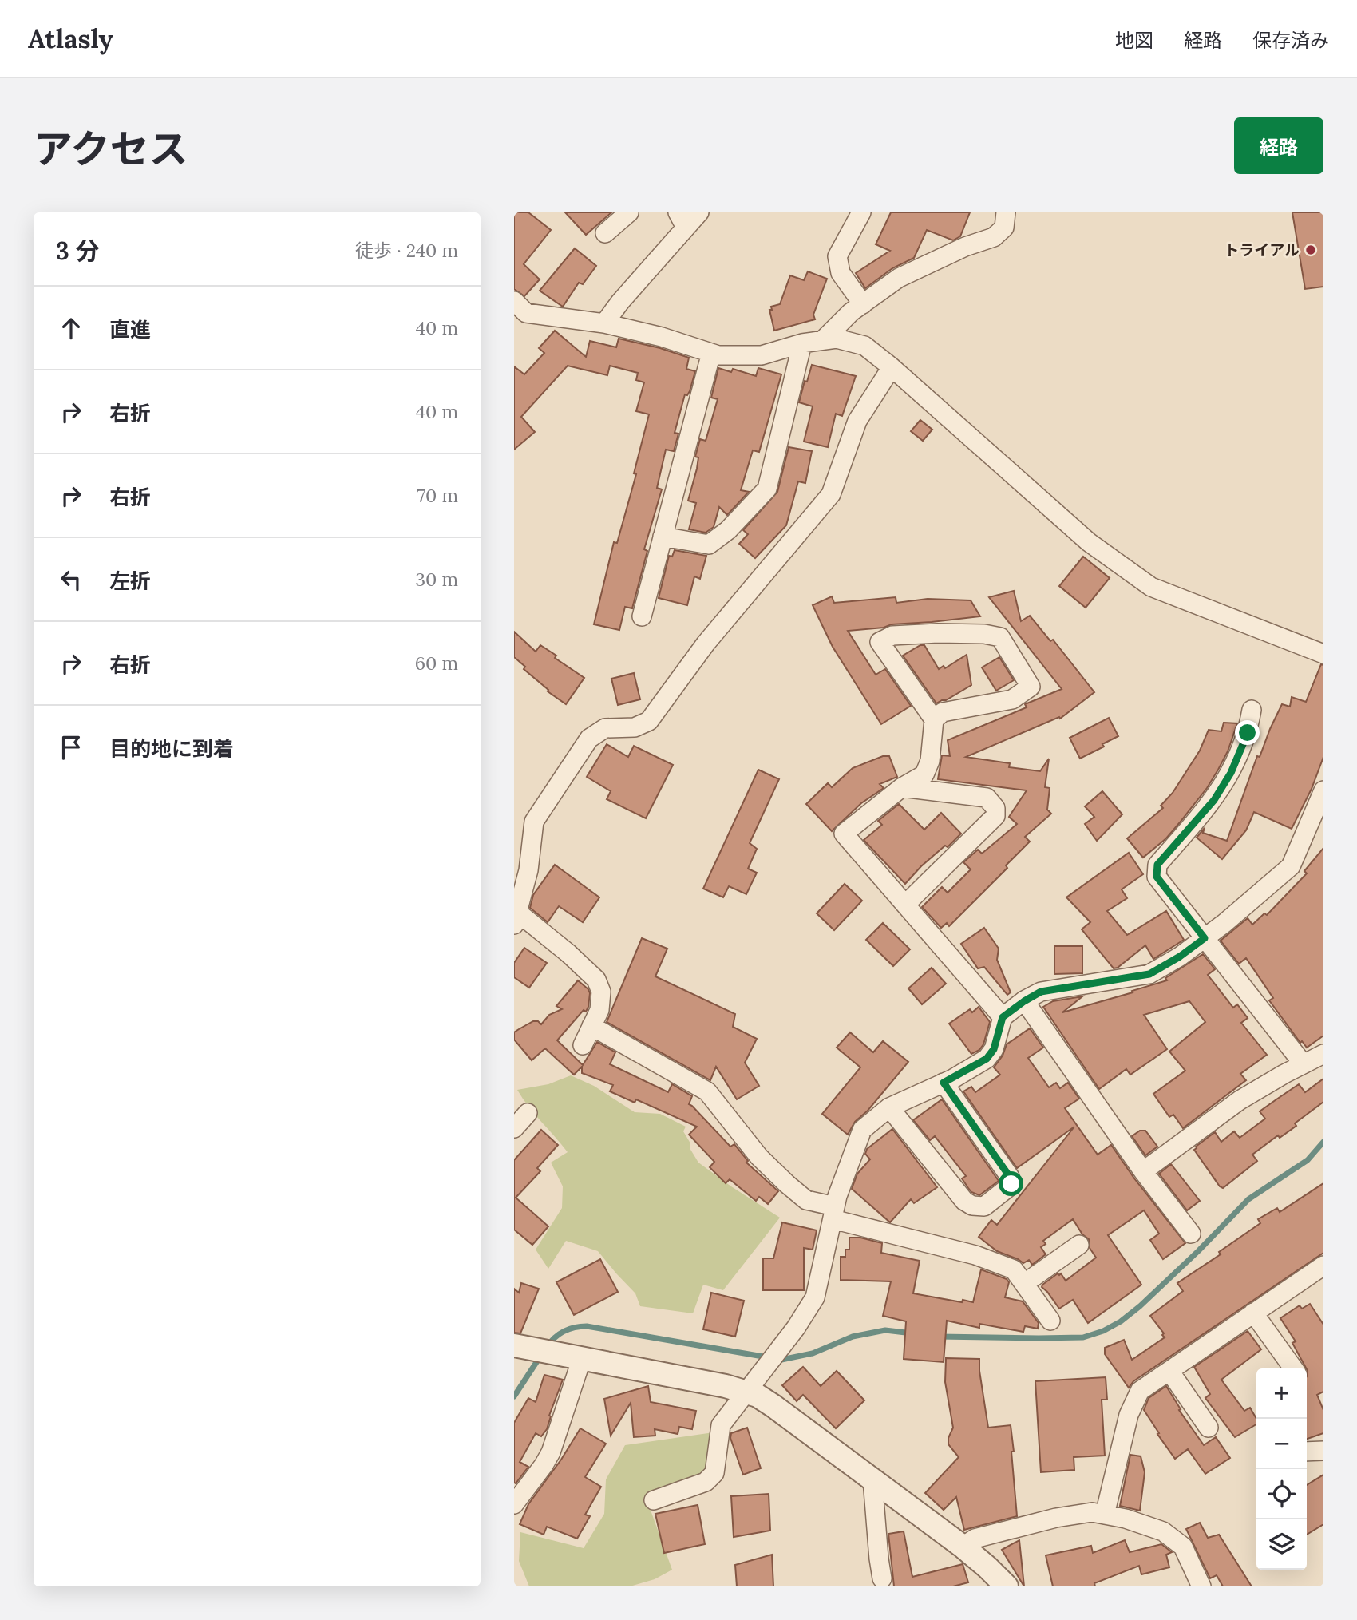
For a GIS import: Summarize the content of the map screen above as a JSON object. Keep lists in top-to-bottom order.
{
  "places": ["トライアル"],
  "page": {
    "header": "Atlasly",
    "nav": ["地図", "経路", "保存済み"],
    "title": "アクセス",
    "buttons": "経路",
    "heading": ["3 分", "徒歩 · 240 m"],
    "list": [
      ["直進", "40 m"],
      ["右折", "40 m"],
      ["右折", "70 m"],
      ["左折", "30 m"],
      ["右折", "60 m"],
      "目的地に到着"
    ],
    "map_buttons": ["+", "−"]
  }
}
